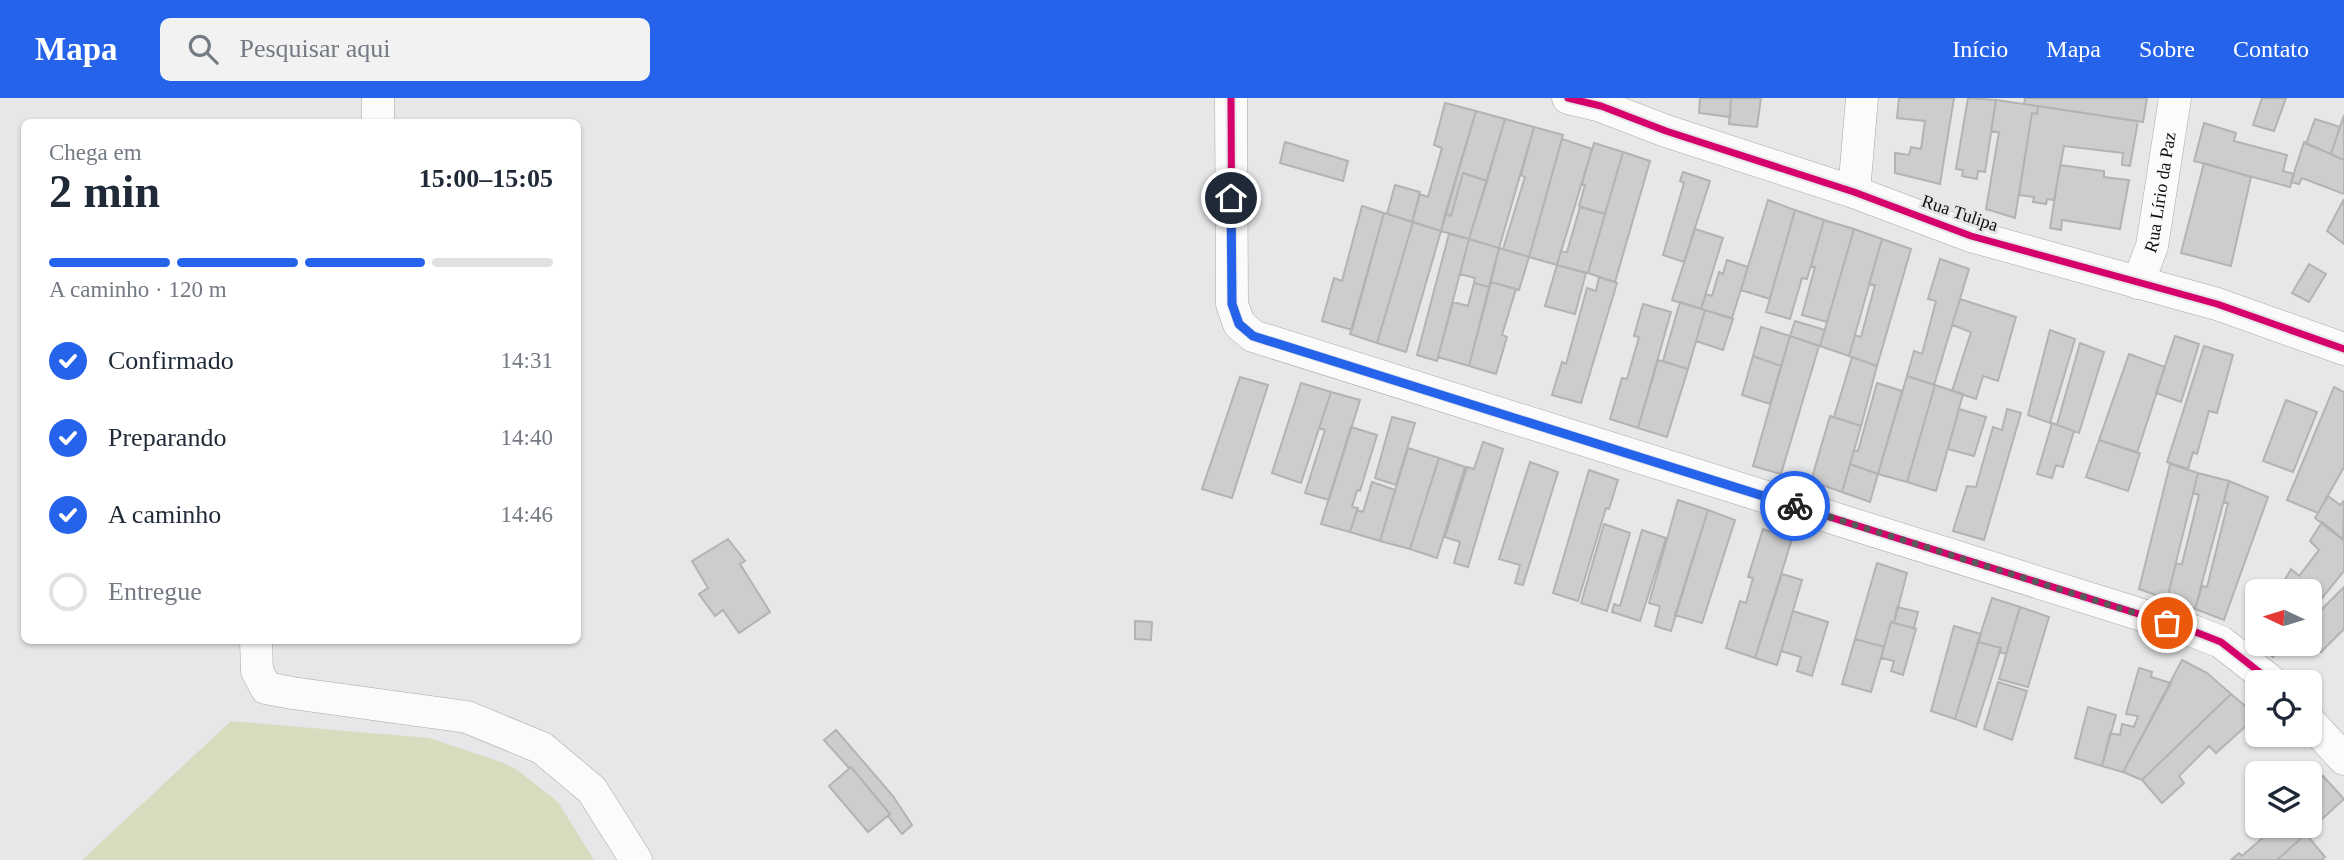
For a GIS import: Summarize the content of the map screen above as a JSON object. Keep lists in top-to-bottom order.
{
  "streets": {
    "street": ["Rua Lírio da Paz", "Rua Tulipa"]
  },
  "crossings": [
    ["Rua Lírio da Paz", "Rua Tulipa"]
  ],
  "north": "left",
  "page": {
    "header": "Mapa",
    "search": "Pesquisar aqui",
    "nav": [
      "Início",
      "Mapa",
      "Sobre",
      "Contato"
    ],
    "heading": ["2 min", "Chega em", "15:00–15:05"],
    "bar": "A caminho · 120 m",
    "list": [
      ["Confirmado", "14:31"],
      ["Preparando", "14:40"],
      ["A caminho", "14:46"],
      "Entregue"
    ]
  }
}
